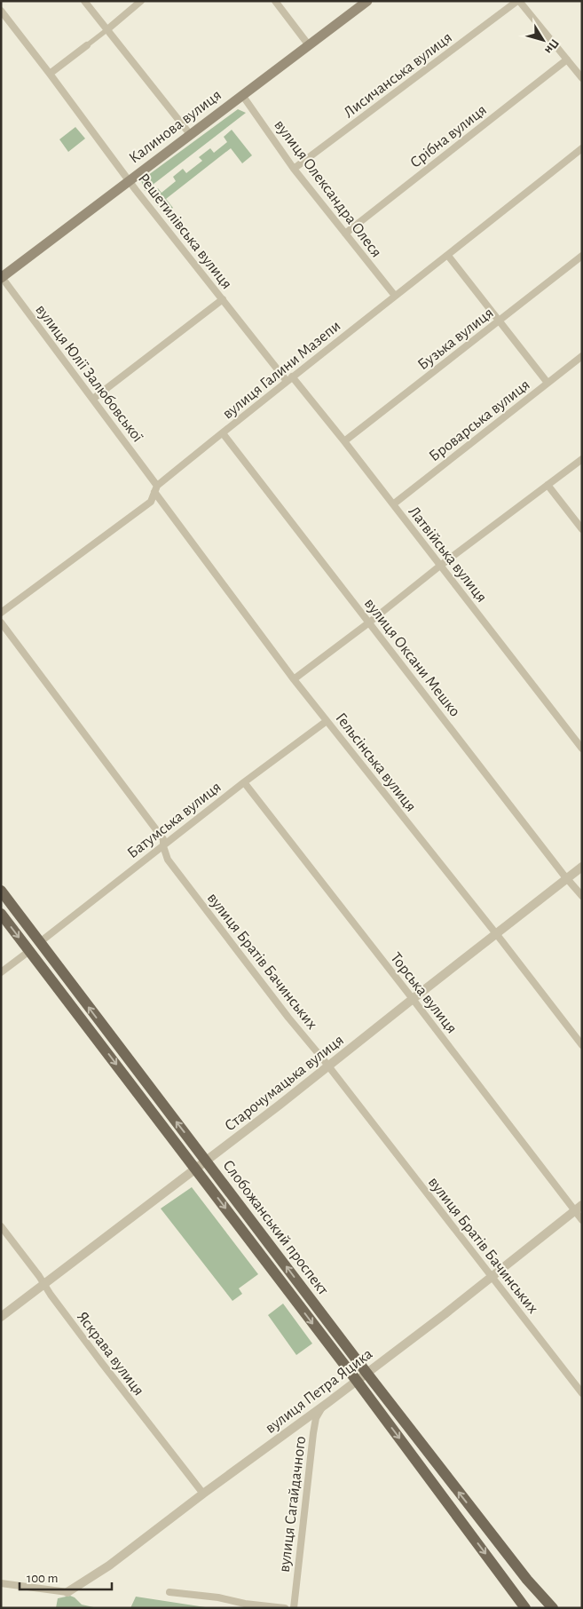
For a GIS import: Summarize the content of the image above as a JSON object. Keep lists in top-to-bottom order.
{
  "streets": {
    "main road": ["Калинова вулиця", "Слобожанський проспект"],
    "street": [
      "Лисичанська вулиця",
      "Срібна вулиця",
      "вулиця Олександра Олеся",
      "Решетилівська вулиця",
      "Бузька вулиця",
      "вулиця Галини Мазепи",
      "вулиця Юлії Залюбовської",
      "Броварська вулиця",
      "Латвійська вулиця",
      "вулиця Оксани Мешко",
      "Гельсінська вулиця",
      "Батумська вулиця",
      "вулиця Братів Бачинських",
      "Торська вулиця",
      "Старочумацька вулиця",
      "Яскрава вулиця",
      "вулиця Петра Яцика",
      "вулиця Сагайдачного"
    ]
  },
  "crossings": [
    ["Лисичанська вулиця", "вулиця Олександра Олеся"],
    ["Калинова вулиця", "вулиця Олександра Олеся"],
    ["Калинова вулиця", "Решетилівська вулиця"],
    ["Калинова вулиця", "вулиця Юлії Залюбовської"],
    ["Срібна вулиця", "вулиця Олександра Олеся"],
    ["вулиця Олександра Олеся", "вулиця Галини Мазепи"],
    ["Решетилівська вулиця", "вулиця Галини Мазепи"],
    ["Решетилівська вулиця", "Латвійська вулиця"],
    ["Бузька вулиця", "Латвійська вулиця"],
    ["вулиця Галини Мазепи", "вулиця Юлії Залюбовської"],
    ["вулиця Галини Мазепи", "Латвійська вулиця"],
    ["вулиця Галини Мазепи", "вулиця Оксани Мешко"],
    ["вулиця Галини Мазепи", "Гельсінська вулиця"],
    ["вулиця Юлії Залюбовської", "Гельсінська вулиця"],
    ["Броварська вулиця", "Латвійська вулиця"],
    ["вулиця Оксани Мешко", "Старочумацька вулиця"],
    ["Гельсінська вулиця", "Батумська вулиця"],
    ["Гельсінська вулиця", "Старочумацька вулиця"],
    ["Батумська вулиця", "вулиця Братів Бачинських"],
    ["Батумська вулиця", "Торська вулиця"],
    ["Батумська вулиця", "Слобожанський проспект"],
    ["вулиця Братів Бачинських", "Старочумацька вулиця"],
    ["вулиця Братів Бачинських", "вулиця Петра Яцика"],
    ["Торська вулиця", "Старочумацька вулиця"],
    ["Торська вулиця", "вулиця Петра Яцика"],
    ["Старочумацька вулиця", "Слобожанський проспект"],
    ["Старочумацька вулиця", "Яскрава вулиця"],
    ["Слобожанський проспект", "вулиця Петра Яцика"],
    ["Яскрава вулиця", "вулиця Петра Яцика"],
    ["вулиця Петра Яцика", "вулиця Сагайдачного"]
  ],
  "scale_bar": "100 m",
  "north": "bottom right"
}
